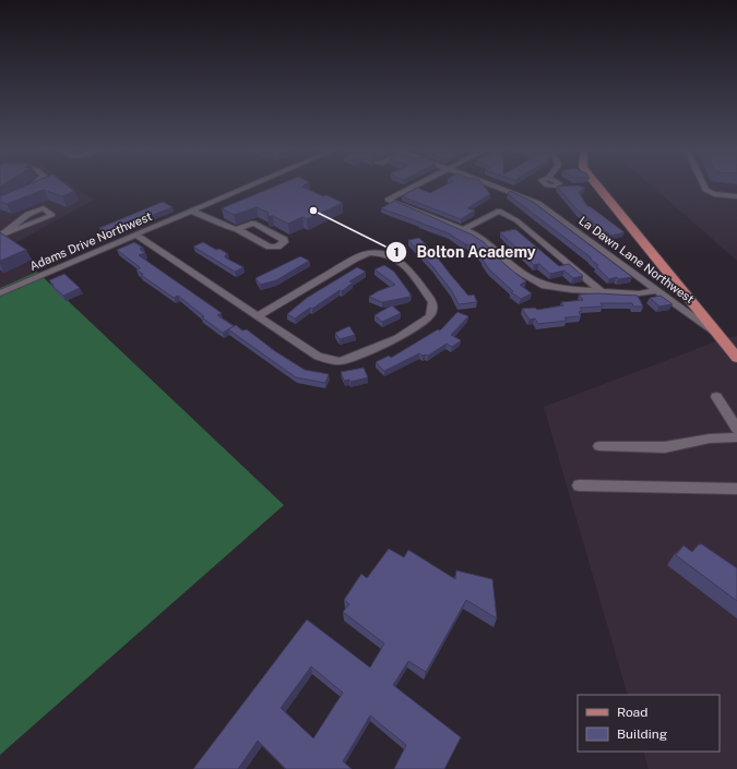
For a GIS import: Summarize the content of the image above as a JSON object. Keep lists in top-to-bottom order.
{
  "streets": {
    "street": ["Adams Drive Northwest", "La Dawn Lane Northwest"]
  },
  "places": ["Bolton Academy"],
  "legend": ["Road", "Building"]
}
